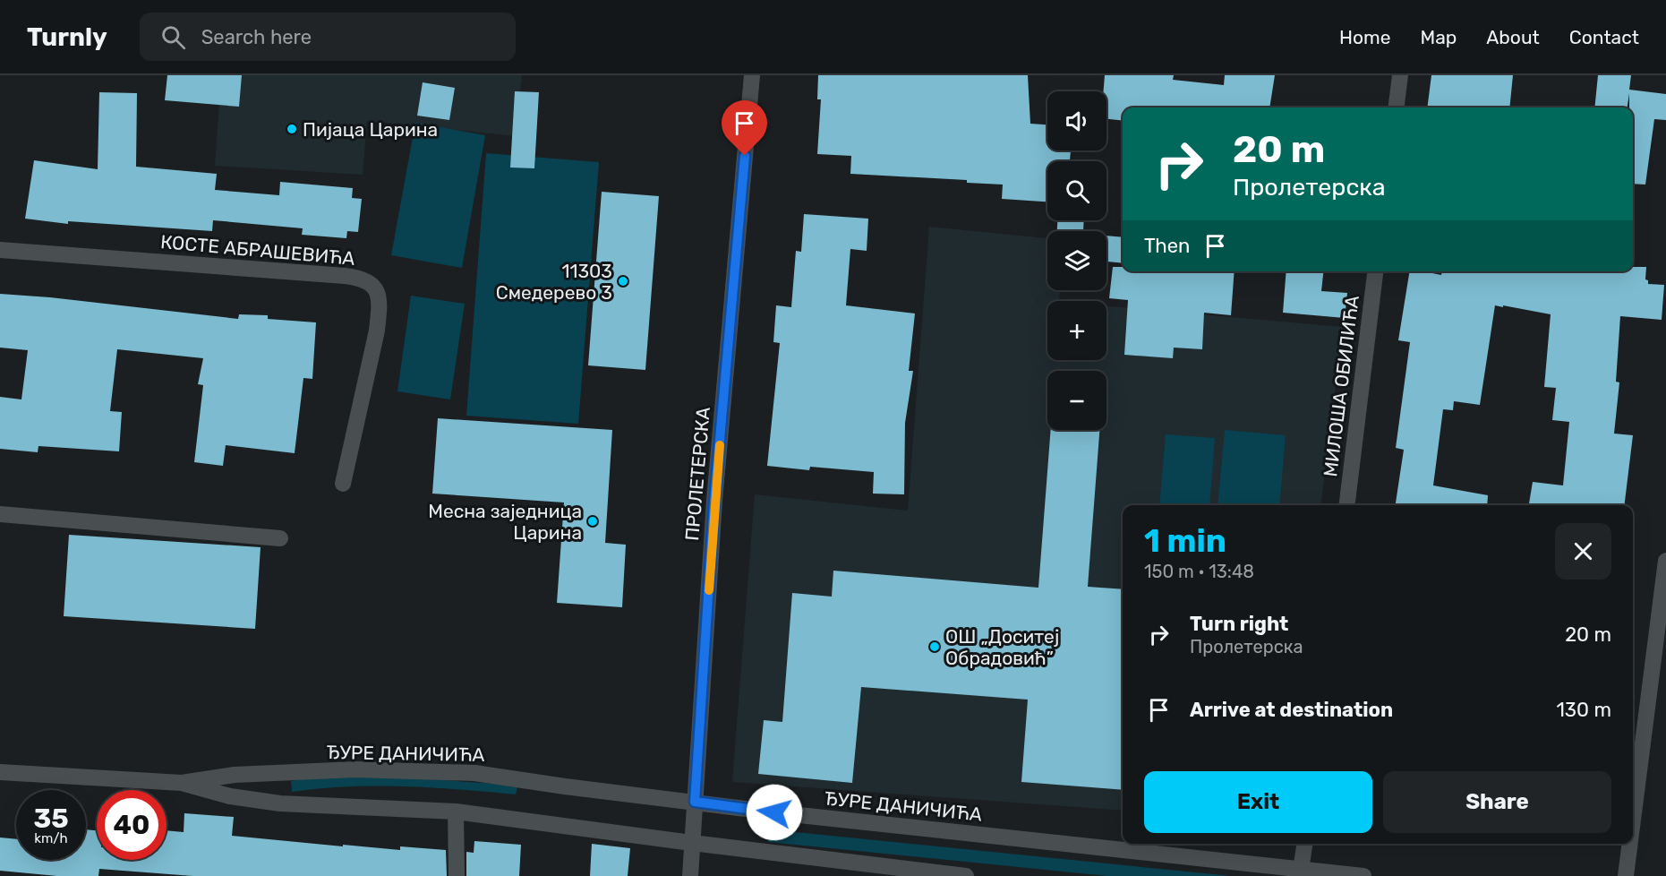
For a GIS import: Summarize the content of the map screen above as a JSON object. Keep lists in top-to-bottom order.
{
  "streets": {
    "street": [
      "КОСТЕ АБРАШЕВИЋА",
      "МИЛОША ОБИЛИЋА",
      "ПРОЛЕТЕРСКА",
      "ЂУРЕ ДАНИЧИЋА"
    ]
  },
  "crossings": [
    ["ПРОЛЕТЕРСКА", "ЂУРЕ ДАНИЧИЋА"]
  ],
  "places": [
    "Пијаца Царина",
    "11303 Смедерево 3",
    "Месна заједница Царина",
    "ОШ „Доситеј Обрадовић”"
  ],
  "page": {
    "header": "Turnly",
    "search": "Search here",
    "nav": [
      "Home",
      "Map",
      "About",
      "Contact"
    ],
    "map_buttons": ["+", "−"],
    "turn": ["20 m", "Пролетерска"],
    "then": "Then",
    "heading": ["1 min", "150 m · 13:48"],
    "list": [
      {
        "name": "Turn right",
        "note": "Пролетерска",
        "value": "20 m"
      },
      {
        "name": "Arrive at destination",
        "value": "130 m"
      }
    ],
    "buttons": ["Exit", "Share"],
    "speed": "35 km/h",
    "limit": "40"
  }
}
